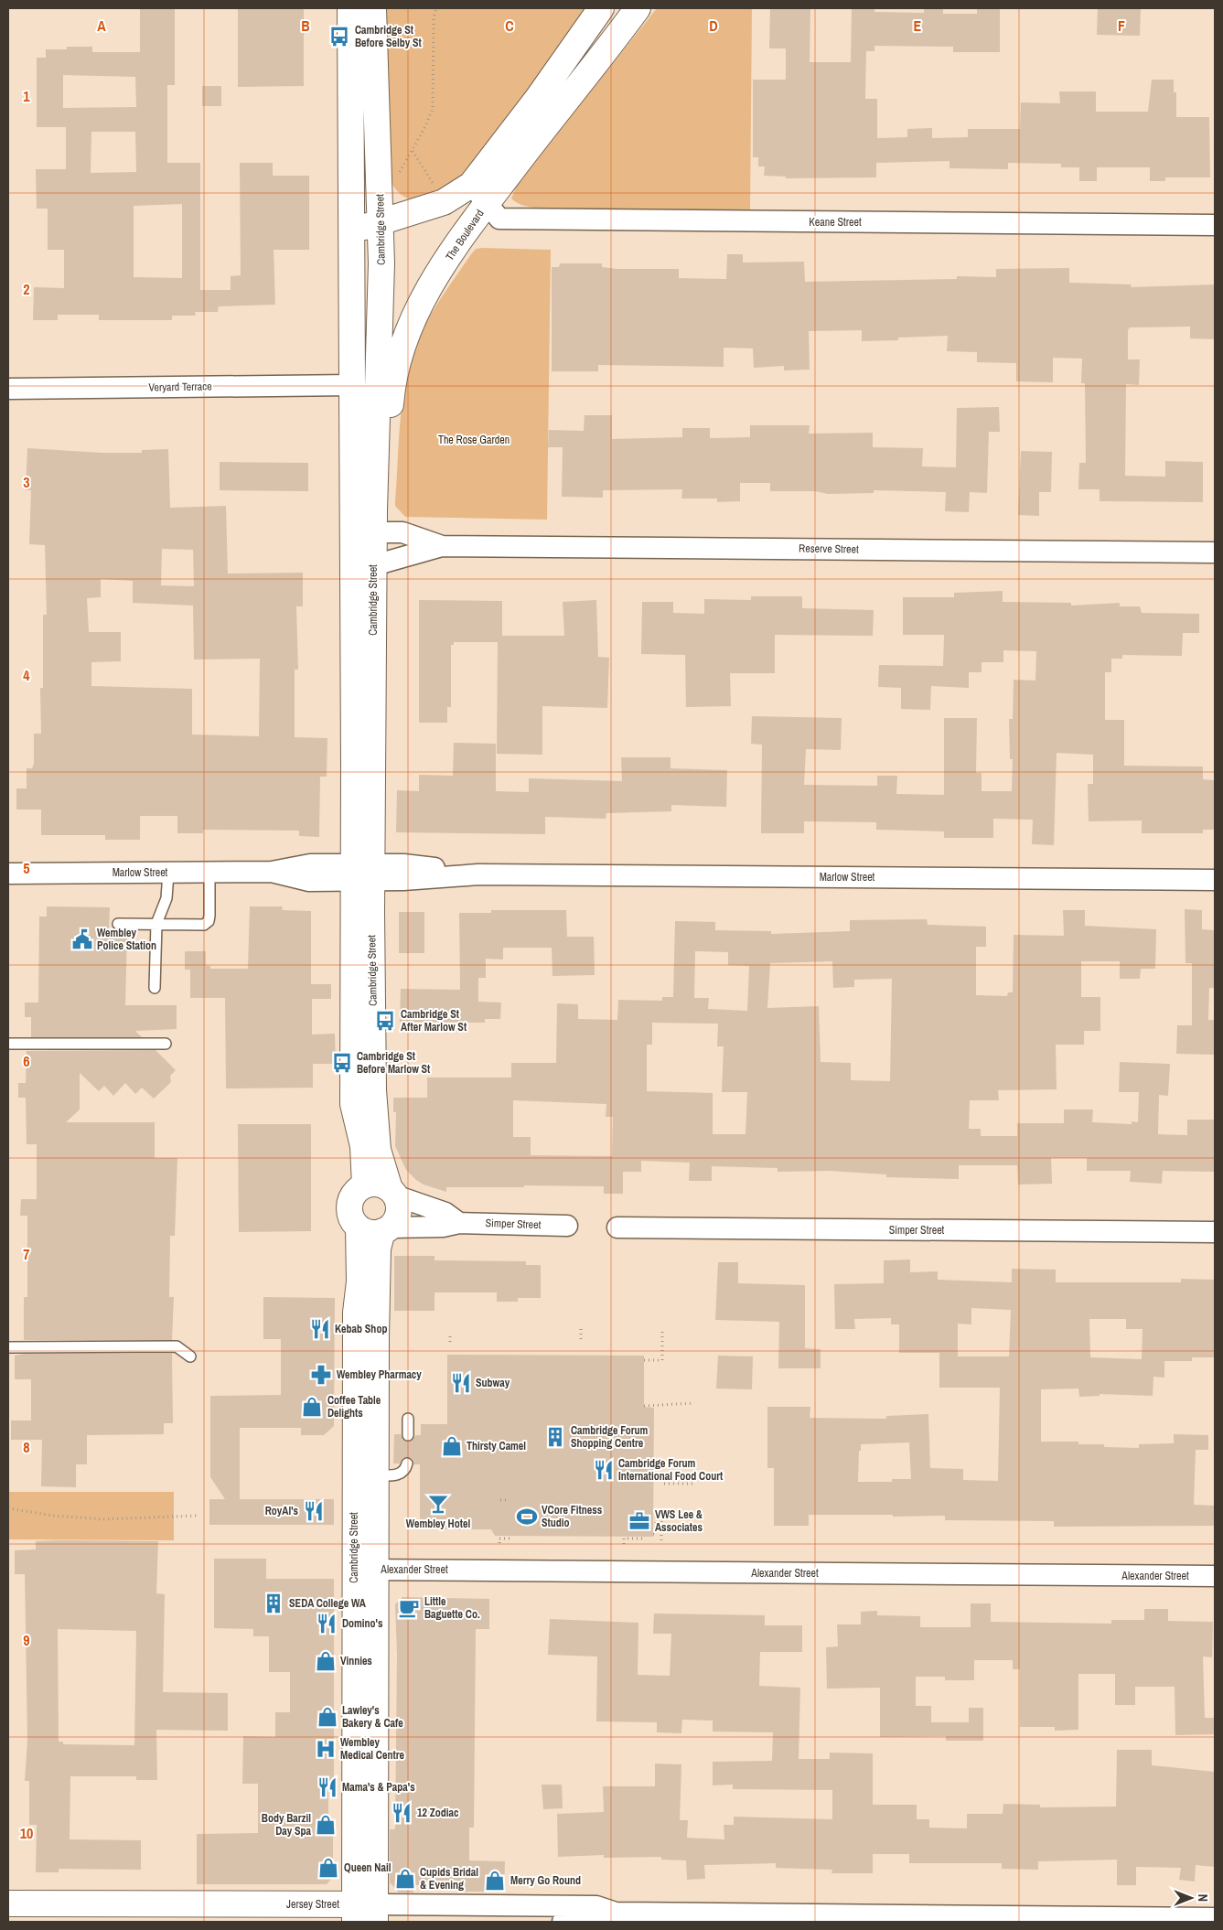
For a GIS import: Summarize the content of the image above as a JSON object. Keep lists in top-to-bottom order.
{
  "streets": {
    "main road": ["Cambridge Street", "The Boulevard", "Jersey Street"],
    "street": [
      "Keane Street",
      "Veryard Terrace",
      "Reserve Street",
      "Marlow Street",
      "Simper Street",
      "Alexander Street"
    ]
  },
  "crossings": [
    ["Keane Street", "The Boulevard"],
    ["Cambridge Street", "The Boulevard"],
    ["Cambridge Street", "Veryard Terrace"],
    ["Cambridge Street", "Reserve Street"],
    ["Cambridge Street", "Marlow Street"],
    ["Cambridge Street", "Simper Street"],
    ["Cambridge Street", "Alexander Street"],
    ["Cambridge Street", "Jersey Street"]
  ],
  "parks": ["The Rose Garden"],
  "places": {
    "bus stop": ["Cambridge St Before Selby St", "Cambridge St After Marlow St", "Cambridge St Before Marlow St"],
    "public building": ["Wembley Police Station"],
    "restaurant": [
      "Kebab Shop",
      "Subway",
      "Cambridge Forum International Food Court",
      "RoyAl's",
      "Domino's",
      "Mama's & Papa's",
      "12 Zodiac"
    ],
    "pharmacy": ["Wembley Pharmacy"],
    "shop": [
      "Coffee Table Delights",
      "Thirsty Camel",
      "Vinnies",
      "Lawley's Bakery & Cafe",
      "Body Barzil Day Spa",
      "Queen Nail",
      "Cupids Bridal & Evening",
      "Merry Go Round"
    ],
    "building": ["Cambridge Forum Shopping Centre", "SEDA College WA"],
    "bar": ["Wembley Hotel"],
    "sports": ["VCore Fitness Studio"],
    "office": ["VWS Lee & Associates"],
    "cafe": ["Little Baguette Co."],
    "hospital": ["Wembley Medical Centre"]
  },
  "north": "right",
  "grid": {
    "columns": [
      "A",
      "B",
      "C",
      "D",
      "E",
      "F"
    ],
    "rows": [
      "1",
      "2",
      "3",
      "4",
      "5",
      "6",
      "7",
      "8",
      "9",
      "10"
    ]
  }
}
